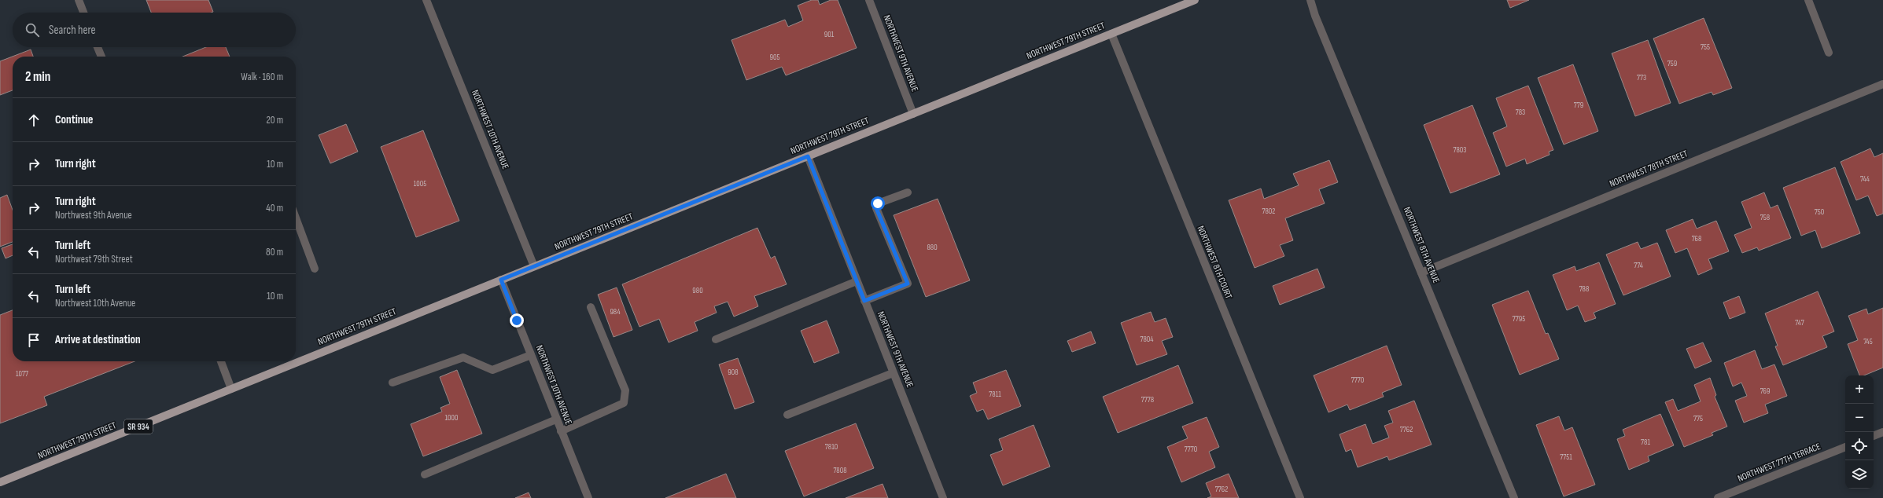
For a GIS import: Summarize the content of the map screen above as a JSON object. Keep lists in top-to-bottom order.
{
  "streets": {
    "main road": ["NORTHWEST 79TH STREET", "SR 934"],
    "street": [
      "NORTHWEST 9TH AVENUE",
      "NORTHWEST 10TH AVENUE",
      "NORTHWEST 78TH STREET",
      "NORTHWEST 8TH AVENUE",
      "NORTHWEST 8TH COURT",
      "NORTHWEST 77TH TERRACE"
    ]
  },
  "crossings": [
    ["NORTHWEST 79TH STREET", "NORTHWEST 9TH AVENUE"],
    ["NORTHWEST 79TH STREET", "NORTHWEST 10TH AVENUE"],
    ["NORTHWEST 79TH STREET", "NORTHWEST 8TH COURT"],
    ["NORTHWEST 78TH STREET", "NORTHWEST 8TH AVENUE"]
  ],
  "house_numbers": [
    "901",
    "755",
    "905",
    "759",
    "773",
    "779",
    "783",
    "7803",
    "744",
    "1005",
    "7802",
    "750",
    "758",
    "768",
    "880",
    "774",
    "788",
    "980",
    "984",
    "7795",
    "747",
    "7804",
    "745",
    "908",
    "1077",
    "7770",
    "769",
    "7811",
    "7778",
    "1000",
    "775",
    "7762",
    "781",
    "7810",
    "7770",
    "7751",
    "7808",
    "7762"
  ],
  "page": {
    "search": "Search here",
    "heading": ["2 min", "Walk · 160 m"],
    "list": [
      ["Continue", "20 m"],
      ["Turn right", "10 m"],
      ["Turn right", "Northwest 9th Avenue", "40 m"],
      ["Turn left", "Northwest 79th Street", "80 m"],
      ["Turn left", "Northwest 10th Avenue", "10 m"],
      "Arrive at destination"
    ],
    "map_buttons": ["+", "−"]
  }
}
